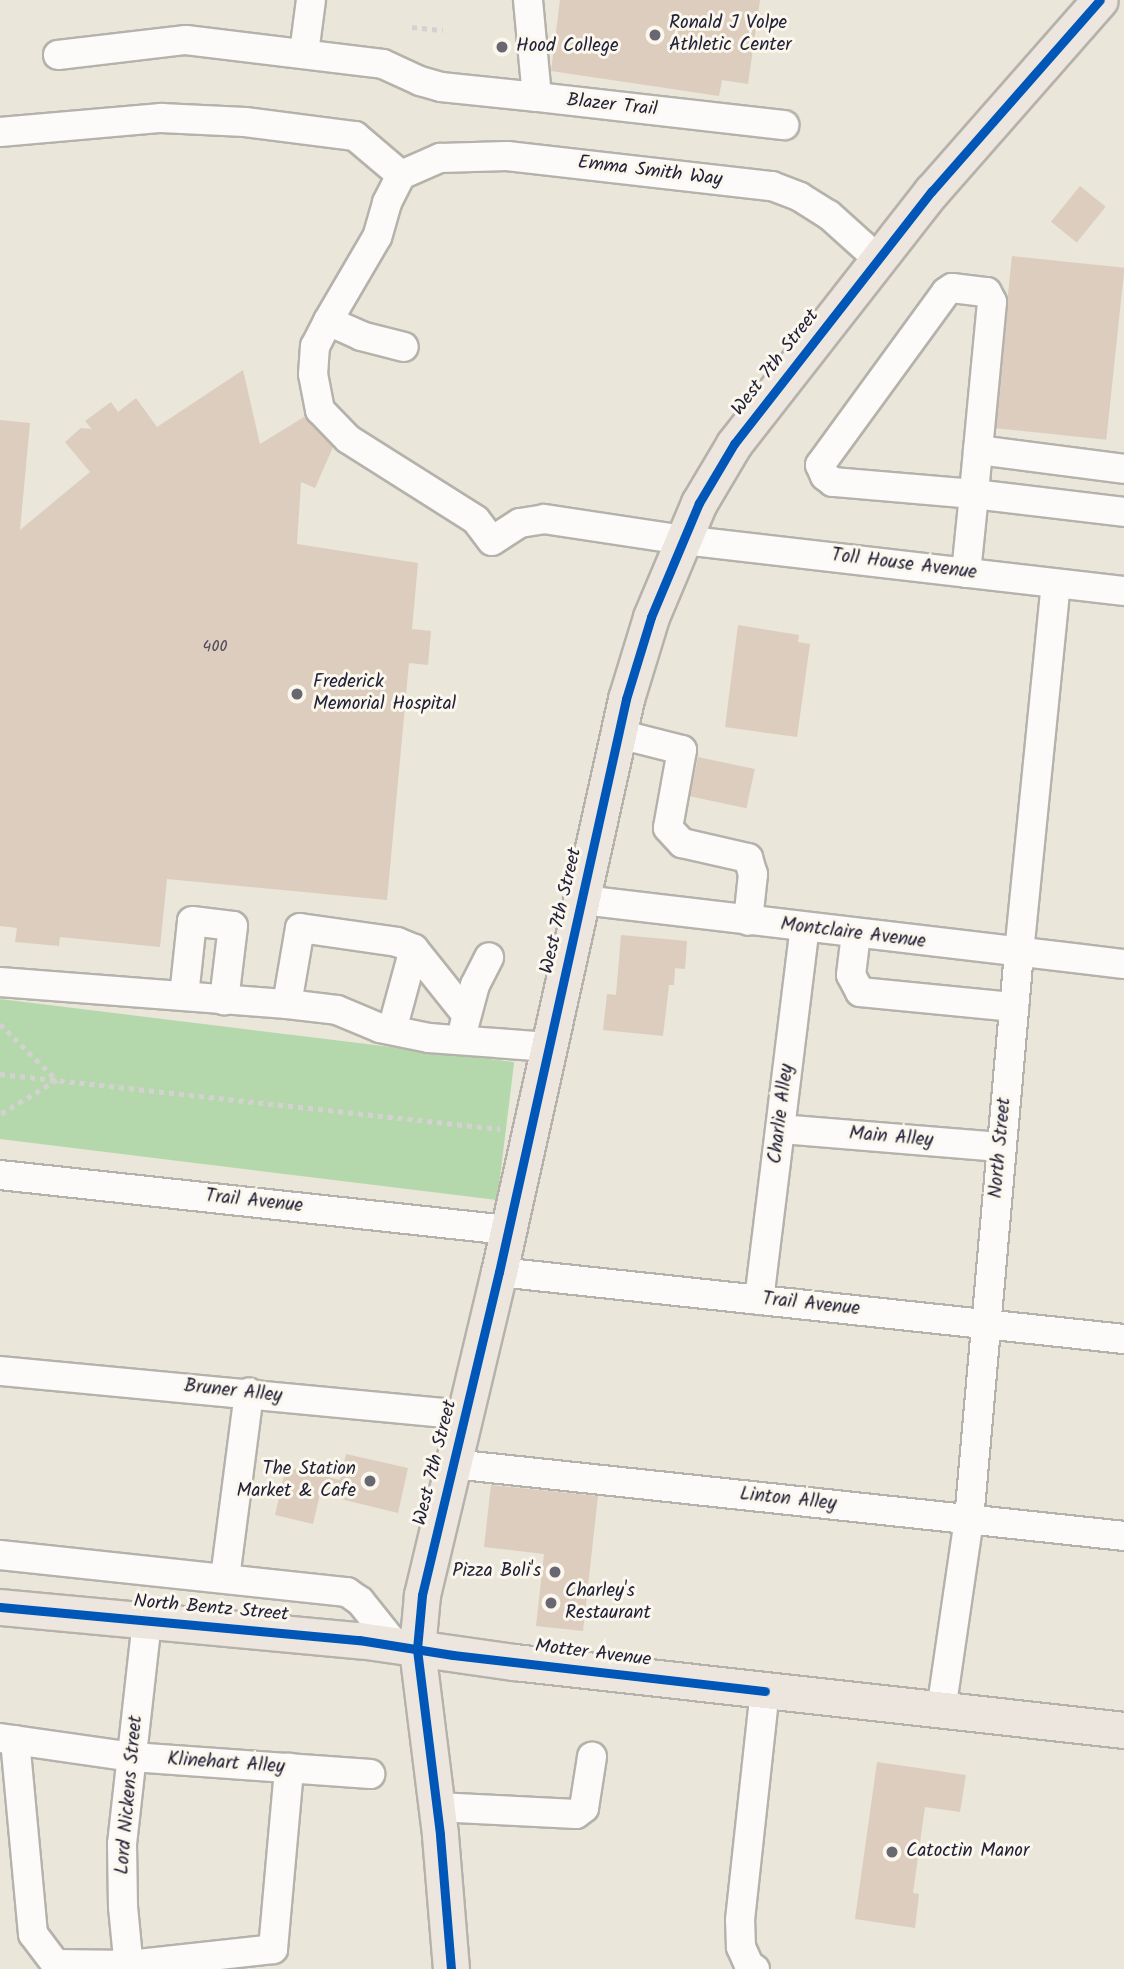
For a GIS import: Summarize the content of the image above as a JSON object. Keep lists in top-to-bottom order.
{
  "streets": {
    "main road": ["West 7th Street", "North Bentz Street", "Motter Avenue"],
    "street": [
      "Blazer Trail",
      "Emma Smith Way",
      "Toll House Avenue",
      "Montclaire Avenue",
      "Charlie Alley",
      "Main Alley",
      "North Street",
      "Trail Avenue",
      "Bruner Alley",
      "Linton Alley",
      "Klinehart Alley",
      "Lord Nickens Street"
    ]
  },
  "crossings": [
    ["Emma Smith Way", "West 7th Street"],
    ["West 7th Street", "Toll House Avenue"],
    ["West 7th Street", "Montclaire Avenue"],
    ["West 7th Street", "Trail Avenue"],
    ["West 7th Street", "Bruner Alley"],
    ["West 7th Street", "Linton Alley"],
    ["West 7th Street", "North Bentz Street"],
    ["West 7th Street", "Motter Avenue"],
    ["Toll House Avenue", "North Street"],
    ["Montclaire Avenue", "Charlie Alley"],
    ["Montclaire Avenue", "North Street"],
    ["Charlie Alley", "Main Alley"],
    ["Charlie Alley", "Trail Avenue"],
    ["Main Alley", "North Street"],
    ["North Street", "Trail Avenue"],
    ["North Street", "Linton Alley"],
    ["North Street", "Motter Avenue"],
    ["North Bentz Street", "Motter Avenue"],
    ["North Bentz Street", "Lord Nickens Street"],
    ["Klinehart Alley", "Lord Nickens Street"]
  ],
  "places": [
    "Ronald J Volpe Athletic Center",
    "Hood College",
    "Frederick Memorial Hospital",
    "The Station Market & Cafe",
    "Pizza Boli's",
    "Charley's Restaurant",
    "Catoctin Manor"
  ],
  "house_numbers": ["400"]
}
